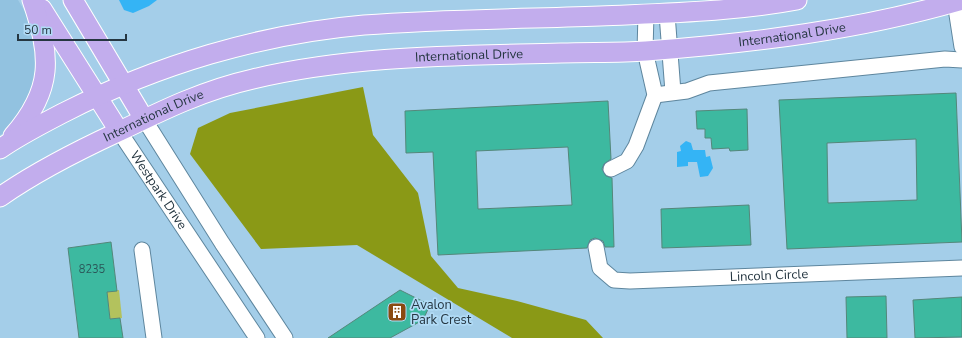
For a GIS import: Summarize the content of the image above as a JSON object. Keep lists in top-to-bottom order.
{
  "streets": {
    "main road": ["International Drive", "Westpark Drive"],
    "street": ["Lincoln Circle"]
  },
  "crossings": [
    ["International Drive", "Westpark Drive"]
  ],
  "places": {
    "building": ["Avalon Park Crest"]
  },
  "house_numbers": ["8235"],
  "scale_bar": "50 m"
}
